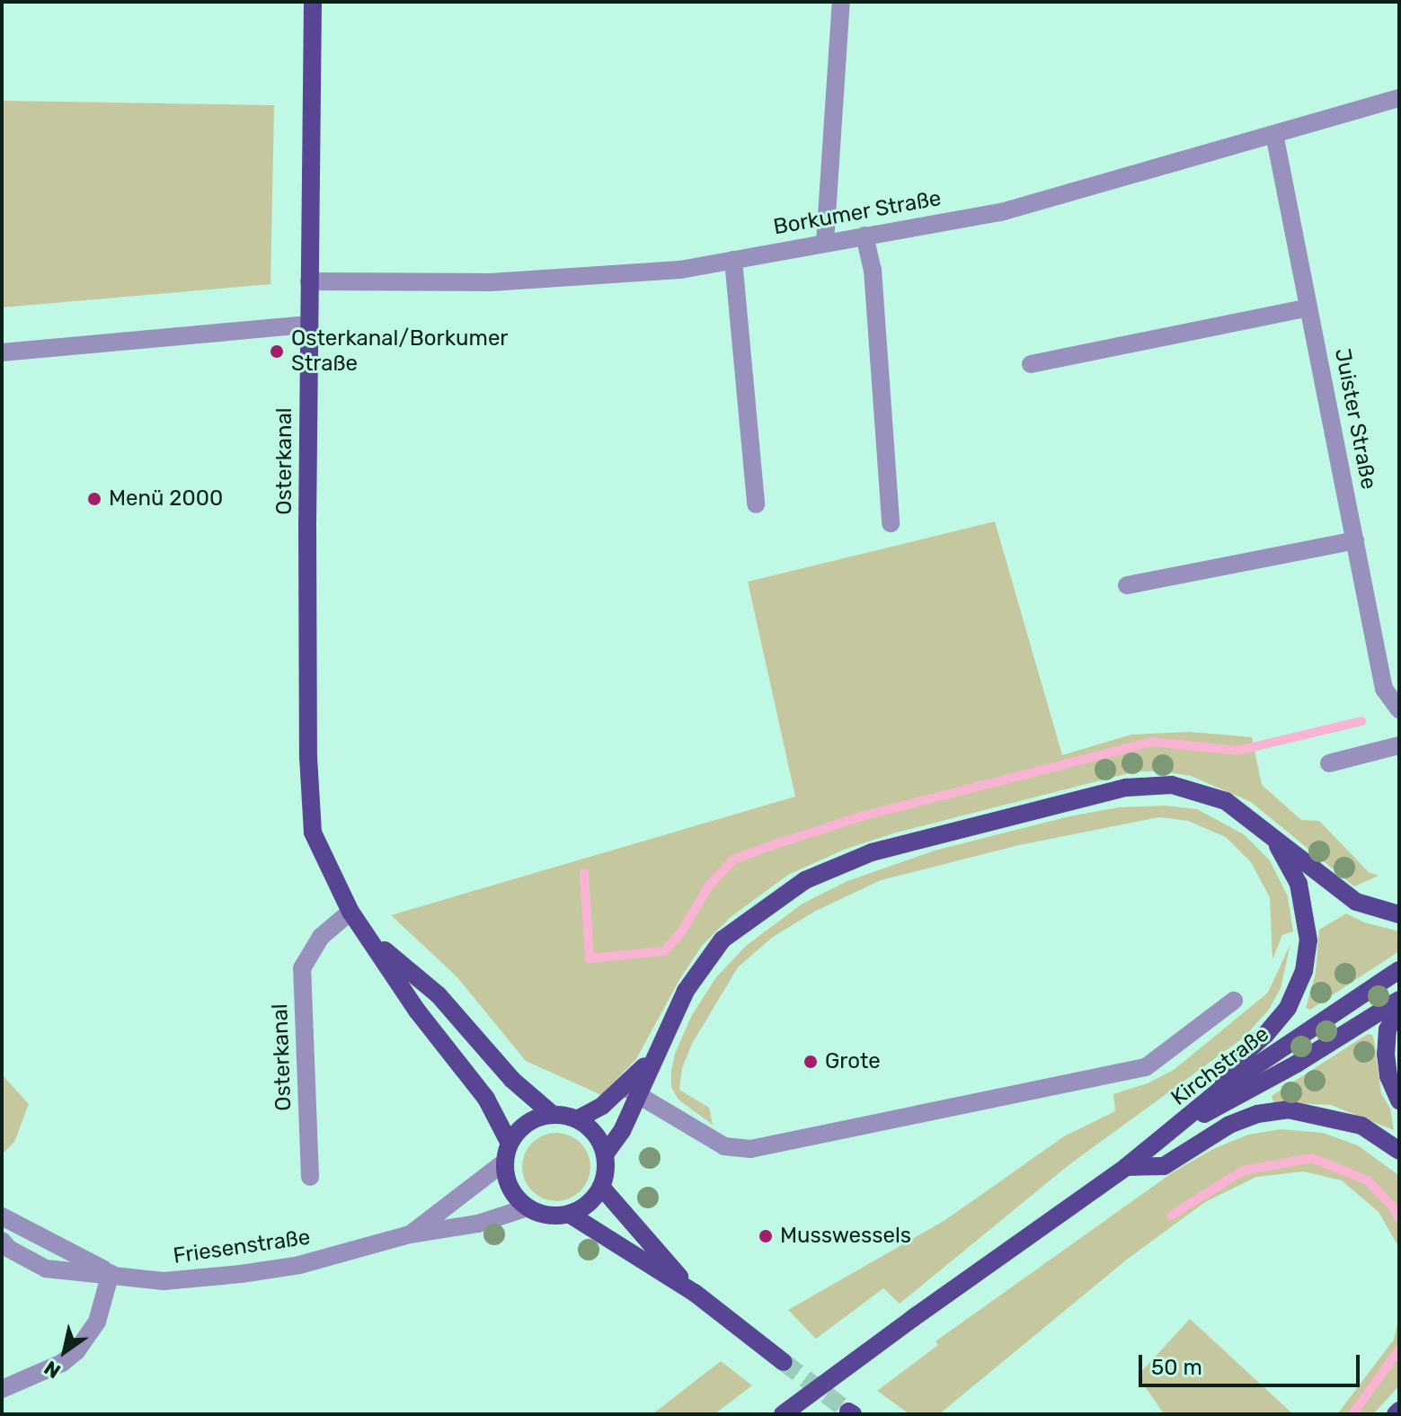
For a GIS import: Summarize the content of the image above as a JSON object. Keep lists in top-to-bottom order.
{
  "streets": {
    "main road": ["Osterkanal", "Kirchstraße"],
    "street": ["Borkumer Straße", "Juister Straße", "Friesenstraße"]
  },
  "crossings": [
    ["Borkumer Straße", "Juister Straße"],
    ["Borkumer Straße", "Osterkanal"],
    ["Osterkanal", "Friesenstraße"]
  ],
  "places": [
    "Osterkanal/Borkumer Straße",
    "Menü 2000",
    "Grote",
    "Musswessels"
  ],
  "scale_bar": "50 m",
  "north": "bottom left"
}
